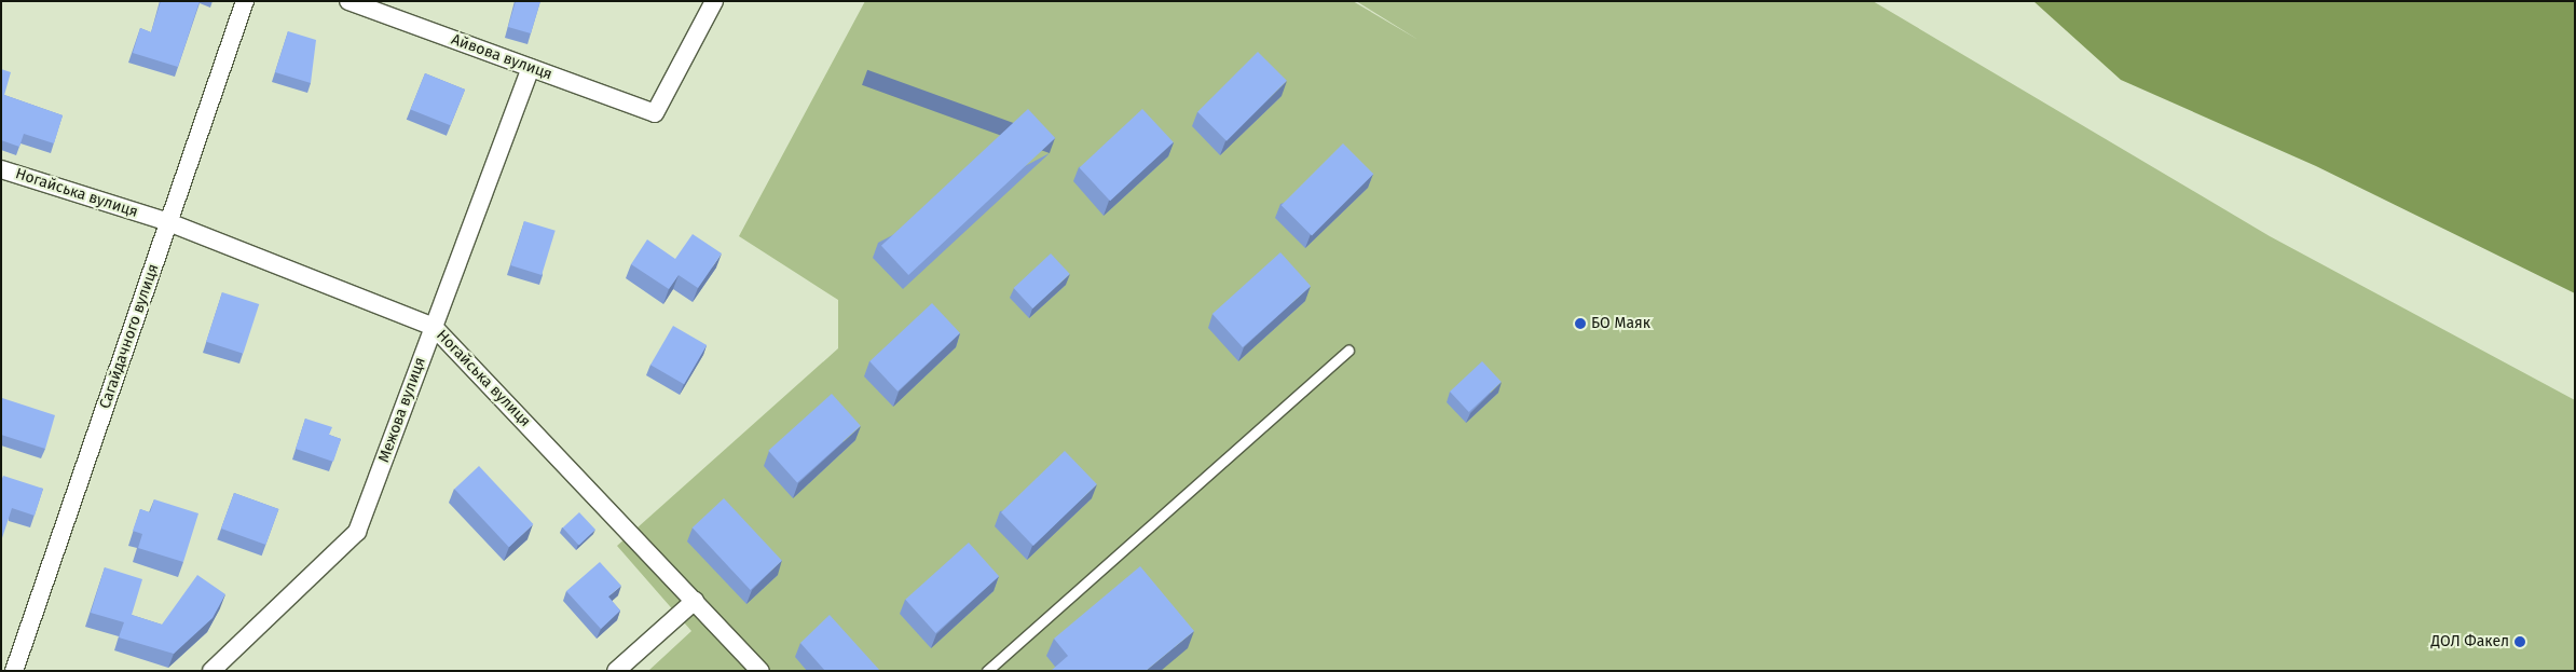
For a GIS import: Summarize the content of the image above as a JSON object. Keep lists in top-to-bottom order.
{
  "streets": {
    "street": [
      "Айвова вулиця",
      "Ногайська вулиця",
      "Сагайдачного вулиця",
      "Межова вулиця"
    ]
  },
  "crossings": [
    ["Айвова вулиця", "Межова вулиця"],
    ["Ногайська вулиця", "Сагайдачного вулиця"],
    ["Ногайська вулиця", "Межова вулиця"]
  ],
  "places": ["БО Маяк", "ДОЛ Факел"]
}
